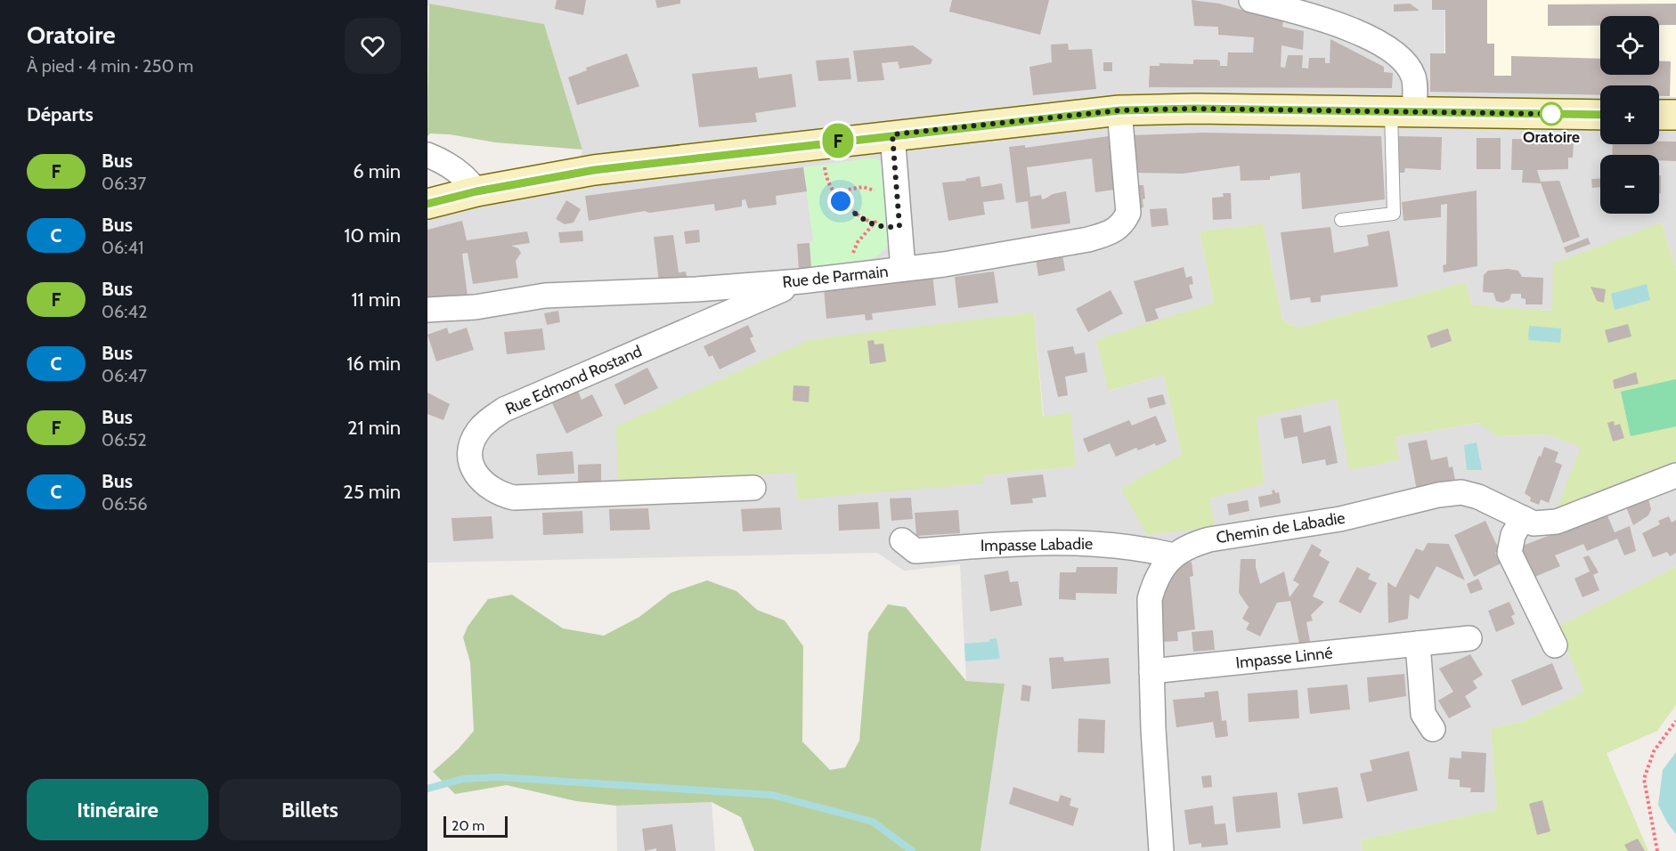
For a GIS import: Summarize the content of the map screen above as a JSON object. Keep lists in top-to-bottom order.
{
  "streets": {
    "street": [
      "Rue de Parmain",
      "Rue Edmond Rostand",
      "Chemin de Labadie",
      "Impasse Labadie",
      "Impasse Linné"
    ]
  },
  "crossings": [
    ["Rue de Parmain", "Rue Edmond Rostand"],
    ["Chemin de Labadie", "Impasse Labadie"],
    ["Chemin de Labadie", "Impasse Linné"]
  ],
  "places": ["Oratoire"],
  "lines": ["bus line F"],
  "scale_bar": "20 m",
  "page": {
    "heading": [
      ["Oratoire", "À pied · 4 min · 250 m"],
      "Départs"
    ],
    "on_map": "F",
    "map_buttons": ["+", "−"],
    "list": [
      {
        "mark": "F",
        "name": "Bus",
        "note": "06:37",
        "value": "6 min"
      },
      {
        "mark": "C",
        "name": "Bus",
        "note": "06:41",
        "value": "10 min"
      },
      {
        "mark": "F",
        "name": "Bus",
        "note": "06:42",
        "value": "11 min"
      },
      {
        "mark": "C",
        "name": "Bus",
        "note": "06:47",
        "value": "16 min"
      },
      {
        "mark": "F",
        "name": "Bus",
        "note": "06:52",
        "value": "21 min"
      },
      {
        "mark": "C",
        "name": "Bus",
        "note": "06:56",
        "value": "25 min"
      }
    ],
    "buttons": ["Itinéraire", "Billets"],
    "scale": "20 m"
  }
}
